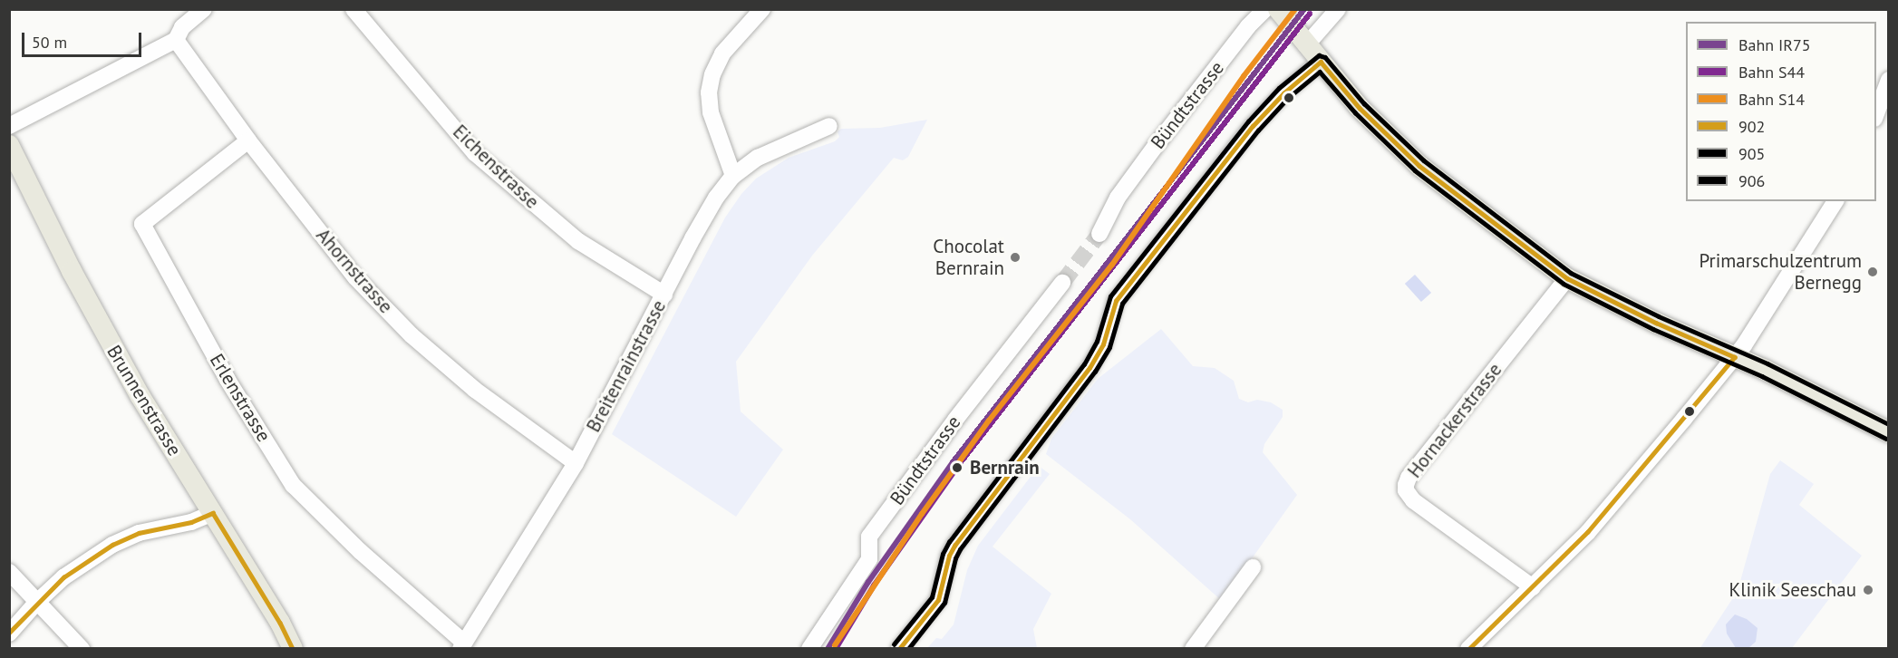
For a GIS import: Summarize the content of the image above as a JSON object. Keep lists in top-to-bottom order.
{
  "streets": {
    "main road": ["Brunnenstrasse"],
    "street": [
      "Bündtstrasse",
      "Eichenstrasse",
      "Ahornstrasse",
      "Breitenrainstrasse",
      "Erlenstrasse",
      "Hornackerstrasse"
    ]
  },
  "crossings": [
    ["Eichenstrasse", "Breitenrainstrasse"],
    ["Ahornstrasse", "Breitenrainstrasse"],
    ["Ahornstrasse", "Erlenstrasse"],
    ["Breitenrainstrasse", "Erlenstrasse"]
  ],
  "places": [
    "Chocolat Bernrain",
    "Primarschulzentrum Bernegg",
    "Bernrain",
    "Klinik Seeschau"
  ],
  "lines": [
    "rail line IR75",
    "rail line S14",
    "rail line S44",
    "transit line 906",
    "transit line 902",
    "transit line 905"
  ],
  "legend": [
    "Bahn IR75",
    "Bahn S44",
    "Bahn S14",
    "902",
    "905",
    "906"
  ],
  "scale_bar": "50 m"
}
